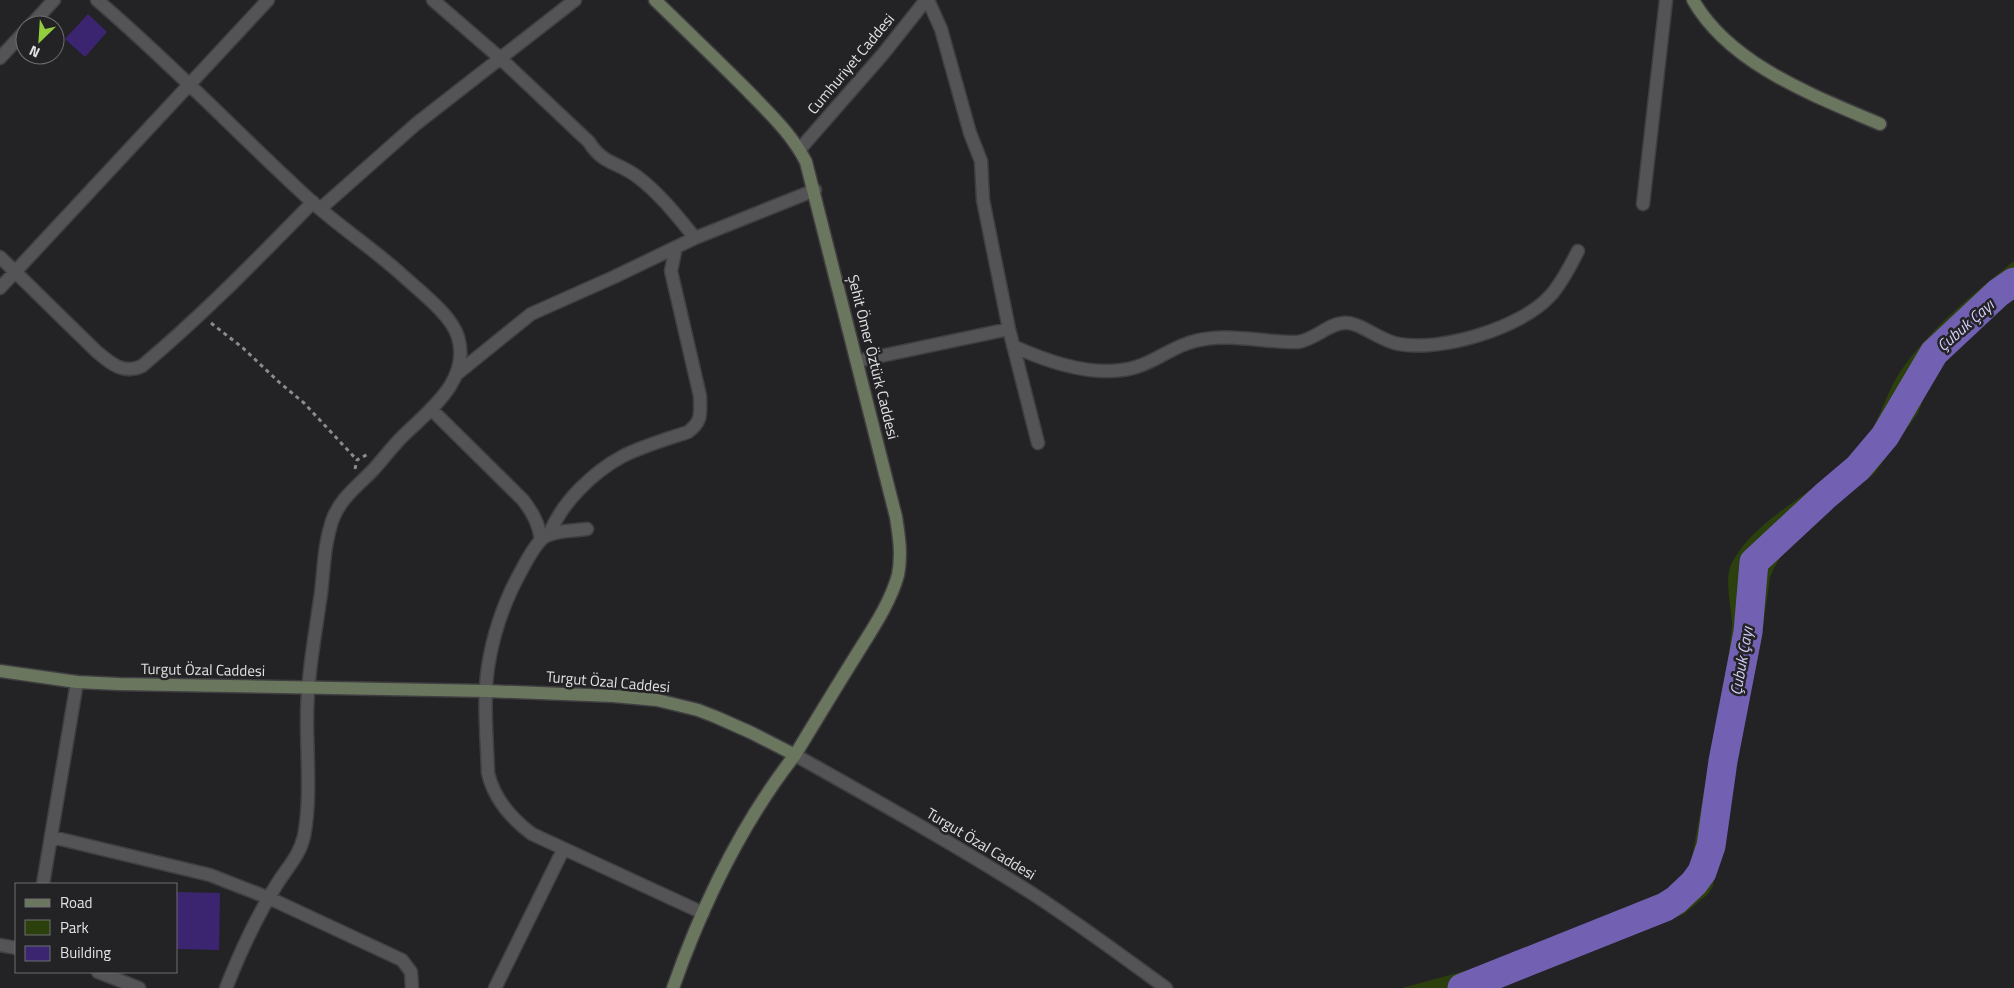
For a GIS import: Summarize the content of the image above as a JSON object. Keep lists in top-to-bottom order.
{
  "streets": {
    "street": ["Cumhuriyet Caddesi", "Şehit Ömer Öztürk Caddesi", "Turgut Özal Caddesi"]
  },
  "crossings": [
    ["Cumhuriyet Caddesi", "Şehit Ömer Öztürk Caddesi"],
    ["Şehit Ömer Öztürk Caddesi", "Turgut Özal Caddesi"]
  ],
  "water": ["Çubuk Çayı"],
  "legend": ["Road", "Park", "Building"],
  "north": "bottom left"
}
